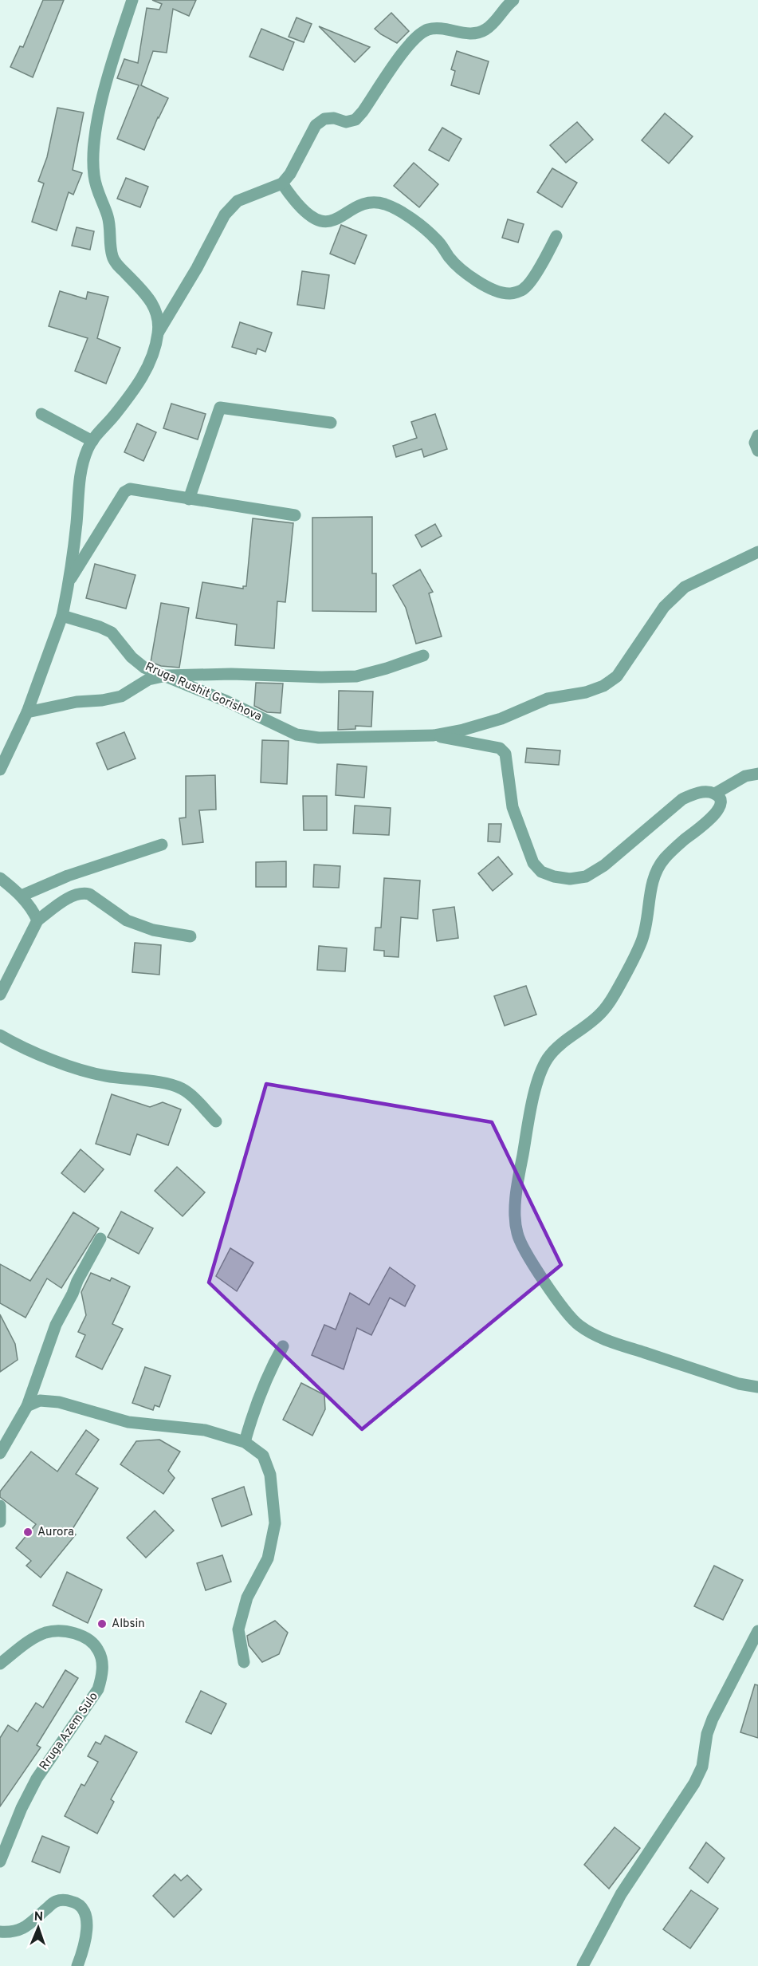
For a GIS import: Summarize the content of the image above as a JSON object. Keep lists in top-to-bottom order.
{
  "streets": {
    "street": ["Rruga Rushit Gorishova", "Rruga Azem Sulo"]
  },
  "places": ["Aurora", "Albsin"],
  "north": "top"
}
